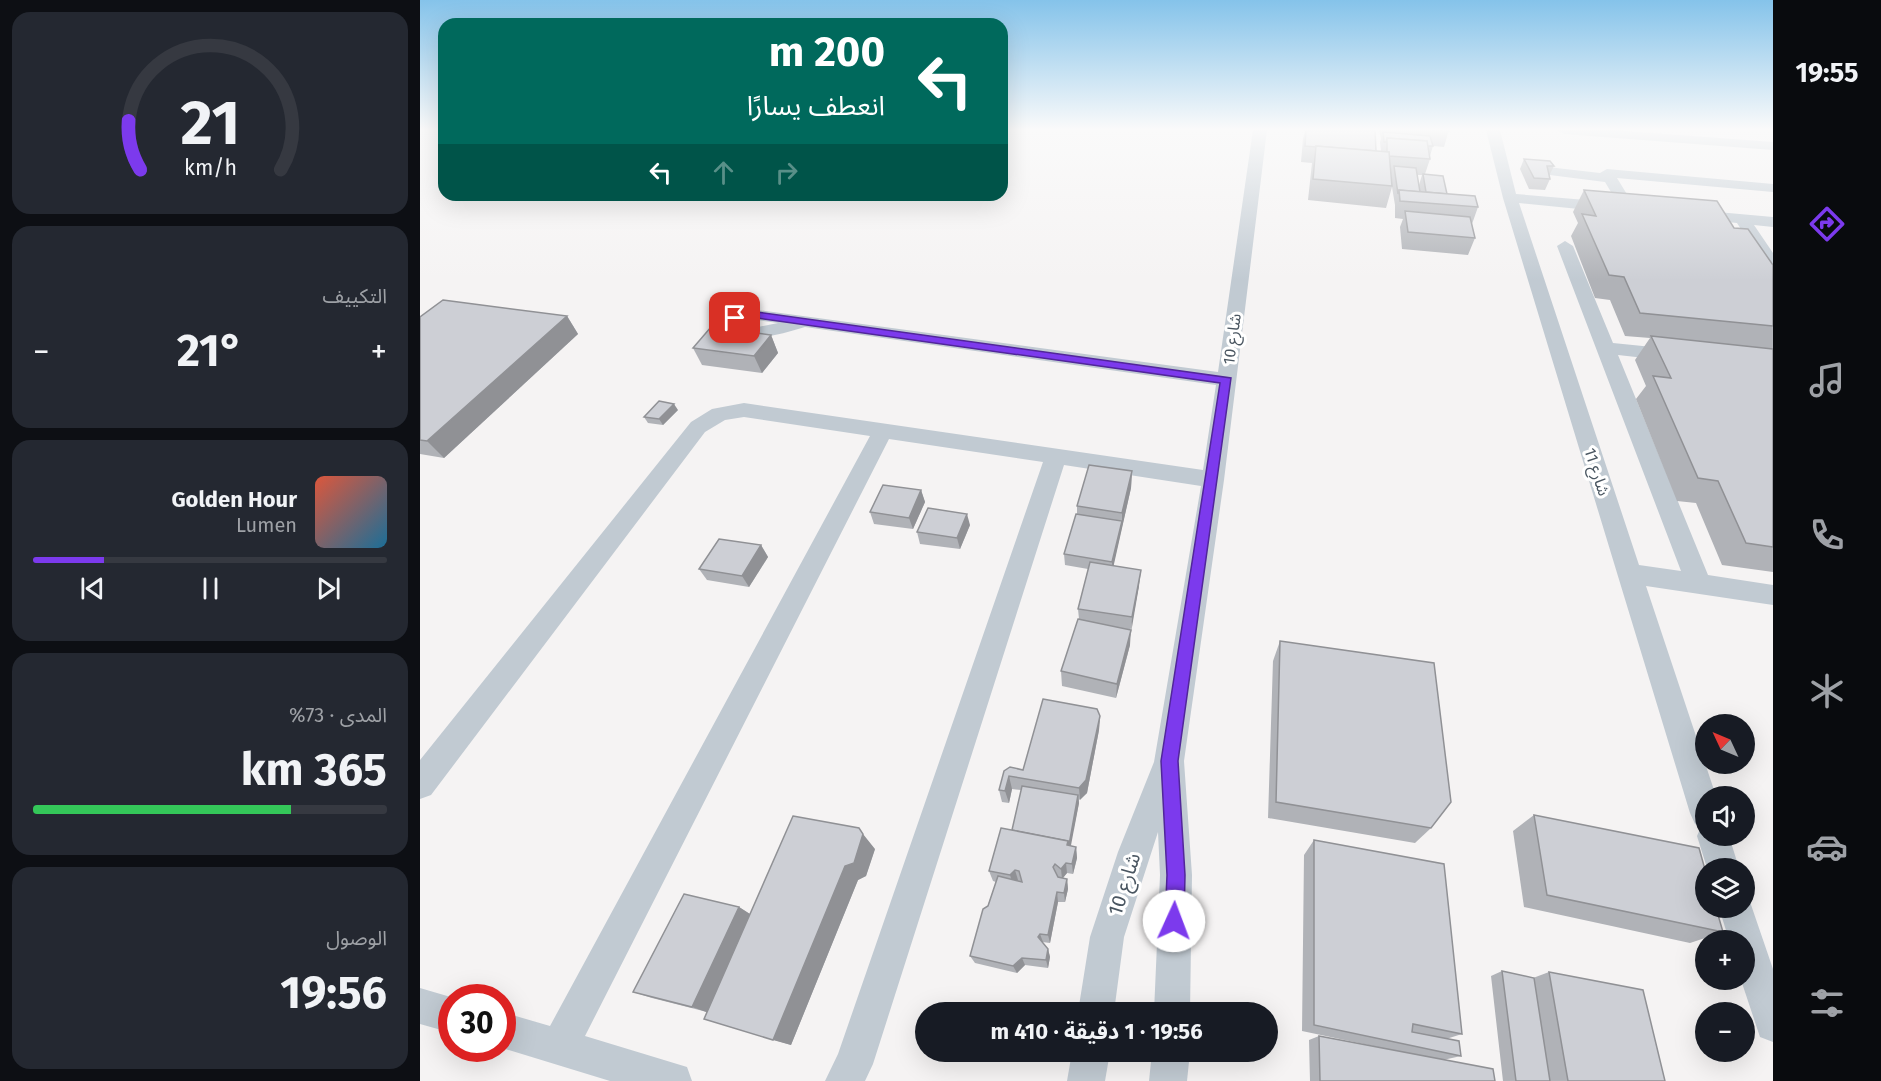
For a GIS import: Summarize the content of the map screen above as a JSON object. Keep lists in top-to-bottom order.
{
  "streets": {
    "street": ["شارع 10", "شارع 11"]
  },
  "north": "top left",
  "page": {
    "tabs": "19:55",
    "turn": ["200 m", "انعطف يسارًا"],
    "tile": [
      "التكييف",
      ["المدى · 73%", "365 km"],
      ["الوصول", "19:56"]
    ],
    "heat": ["−", "21°", "+"],
    "song": ["Golden Hour", "Lumen"],
    "map_buttons": ["+", "−"],
    "limit": "30",
    "trip": "19:56 · 1 دقيقة · 410 m",
    "gauge": ["21", "km/h"]
  }
}
